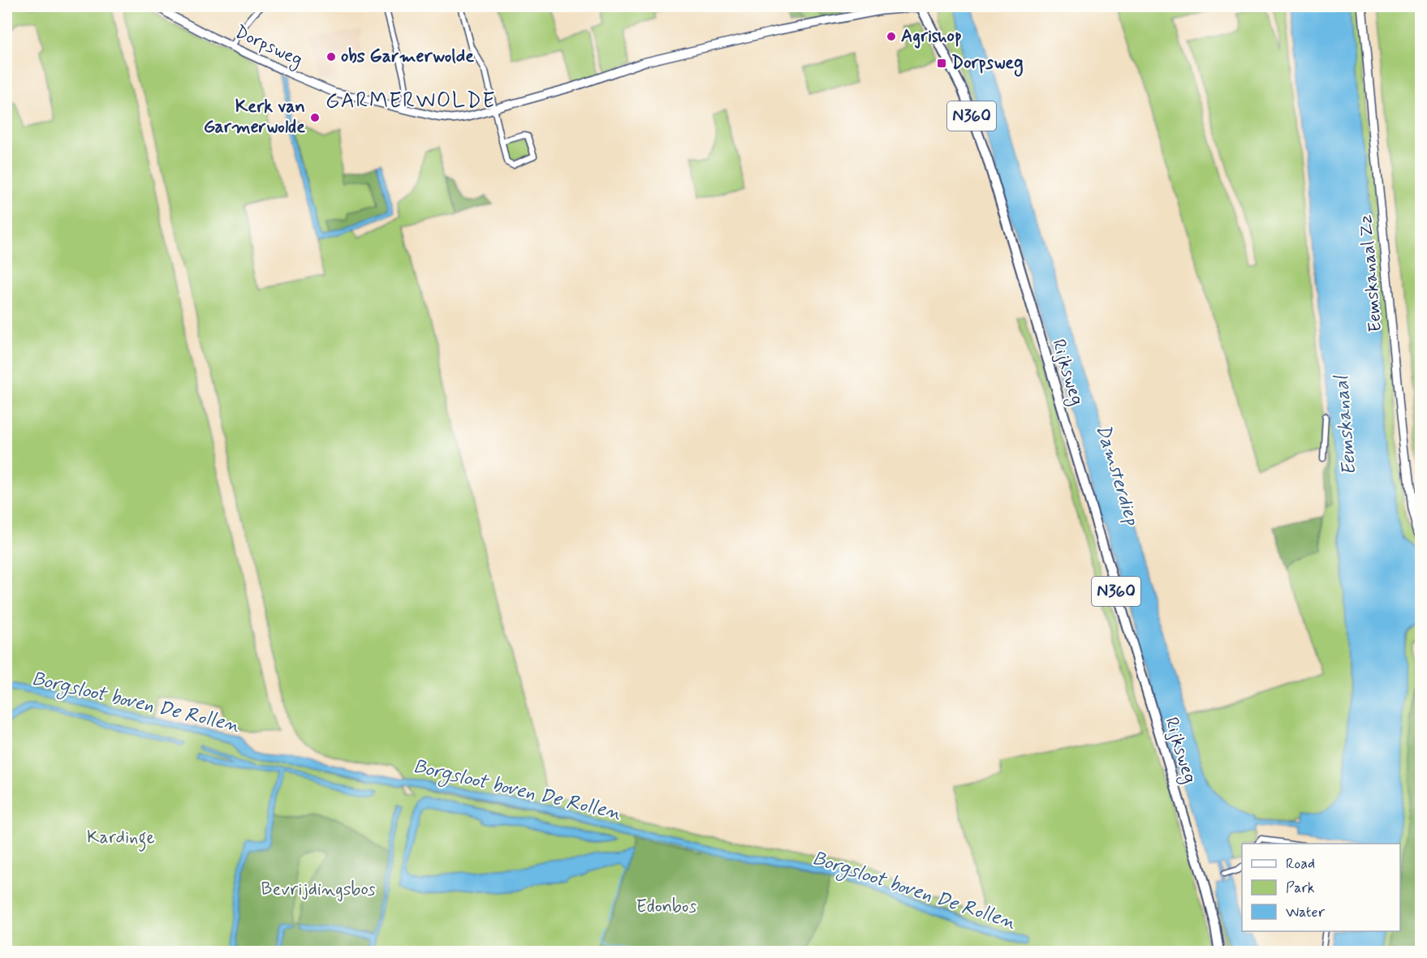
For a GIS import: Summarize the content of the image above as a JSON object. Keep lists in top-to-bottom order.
{
  "streets": {
    "main road": ["N360", "Rijksweg"],
    "street": ["Dorpsweg", "Eemskanaal Zz"]
  },
  "crossings": [
    ["Dorpsweg", "Rijksweg"]
  ],
  "districts": ["GARMERWOLDE"],
  "water": ["Eemskanaal", "Damsterdiep", "Borgsloot boven De Rollen"],
  "parks": ["Kardinge", "Bevrijdingsbos", "Edonbos"],
  "places": {
    "other": ["Agrishop", "obs Garmerwolde", "Kerk van Garmerwolde"],
    "transit": ["Dorpsweg"]
  },
  "legend": ["Road", "Park", "Water"]
}
